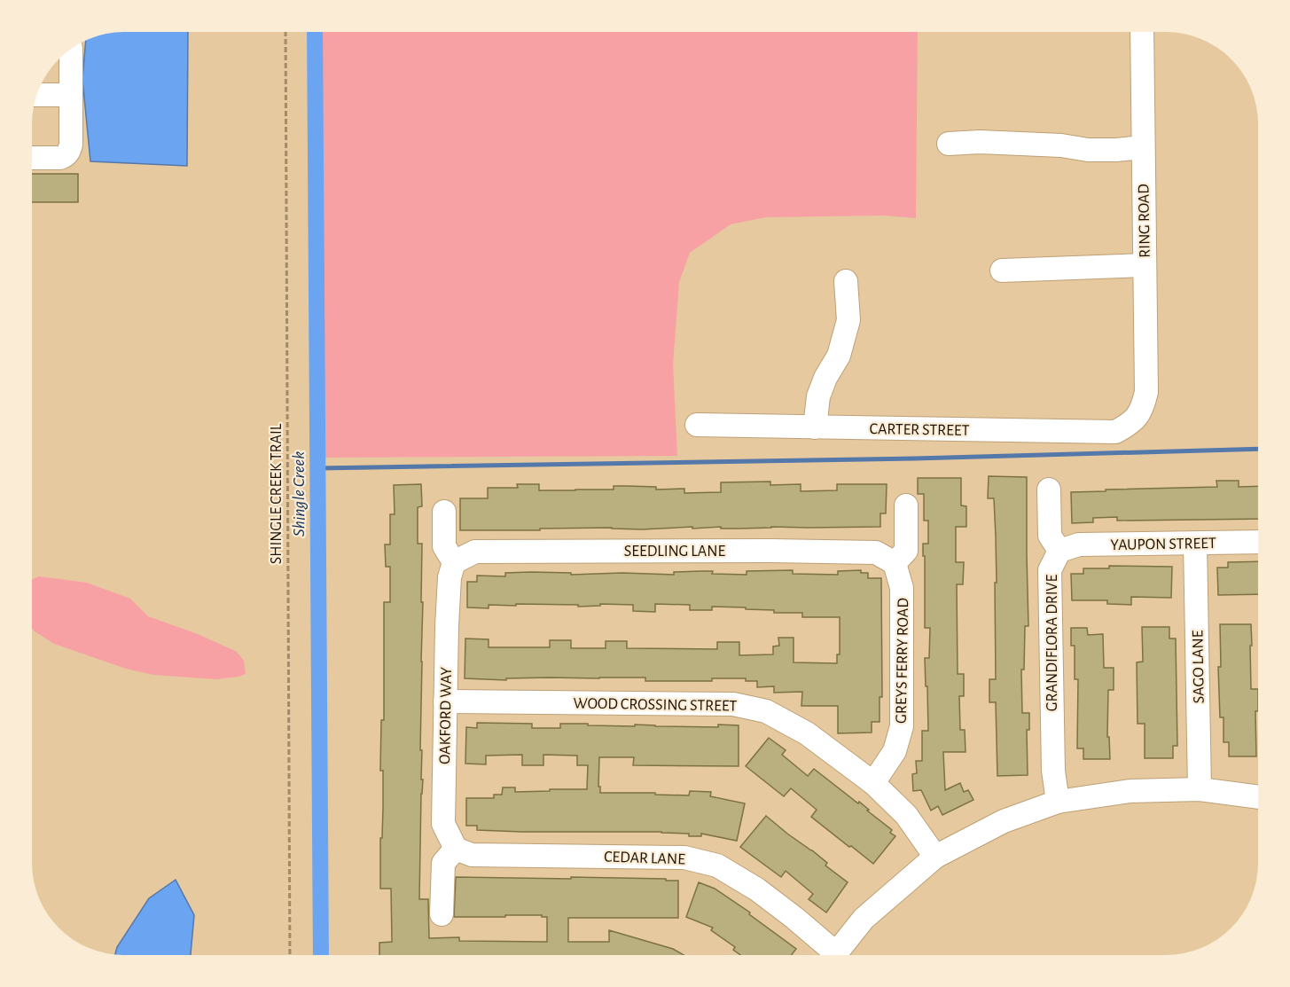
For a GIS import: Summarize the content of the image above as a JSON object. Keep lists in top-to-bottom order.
{
  "streets": {
    "street": [
      "RING ROAD",
      "CARTER STREET",
      "YAUPON STREET",
      "SEEDLING LANE",
      "GRANDIFLORA DRIVE",
      "GREYS FERRY ROAD",
      "SAGO LANE",
      "WOOD CROSSING STREET",
      "OAKFORD WAY",
      "CEDAR LANE"
    ],
    "path": ["SHINGLE CREEK TRAIL"]
  },
  "crossings": [
    ["RING ROAD", "CARTER STREET"],
    ["YAUPON STREET", "GRANDIFLORA DRIVE"],
    ["YAUPON STREET", "SAGO LANE"],
    ["SEEDLING LANE", "GREYS FERRY ROAD"],
    ["SEEDLING LANE", "OAKFORD WAY"],
    ["GREYS FERRY ROAD", "WOOD CROSSING STREET"],
    ["WOOD CROSSING STREET", "OAKFORD WAY"],
    ["OAKFORD WAY", "CEDAR LANE"]
  ],
  "water": ["Shingle Creek"]
}
